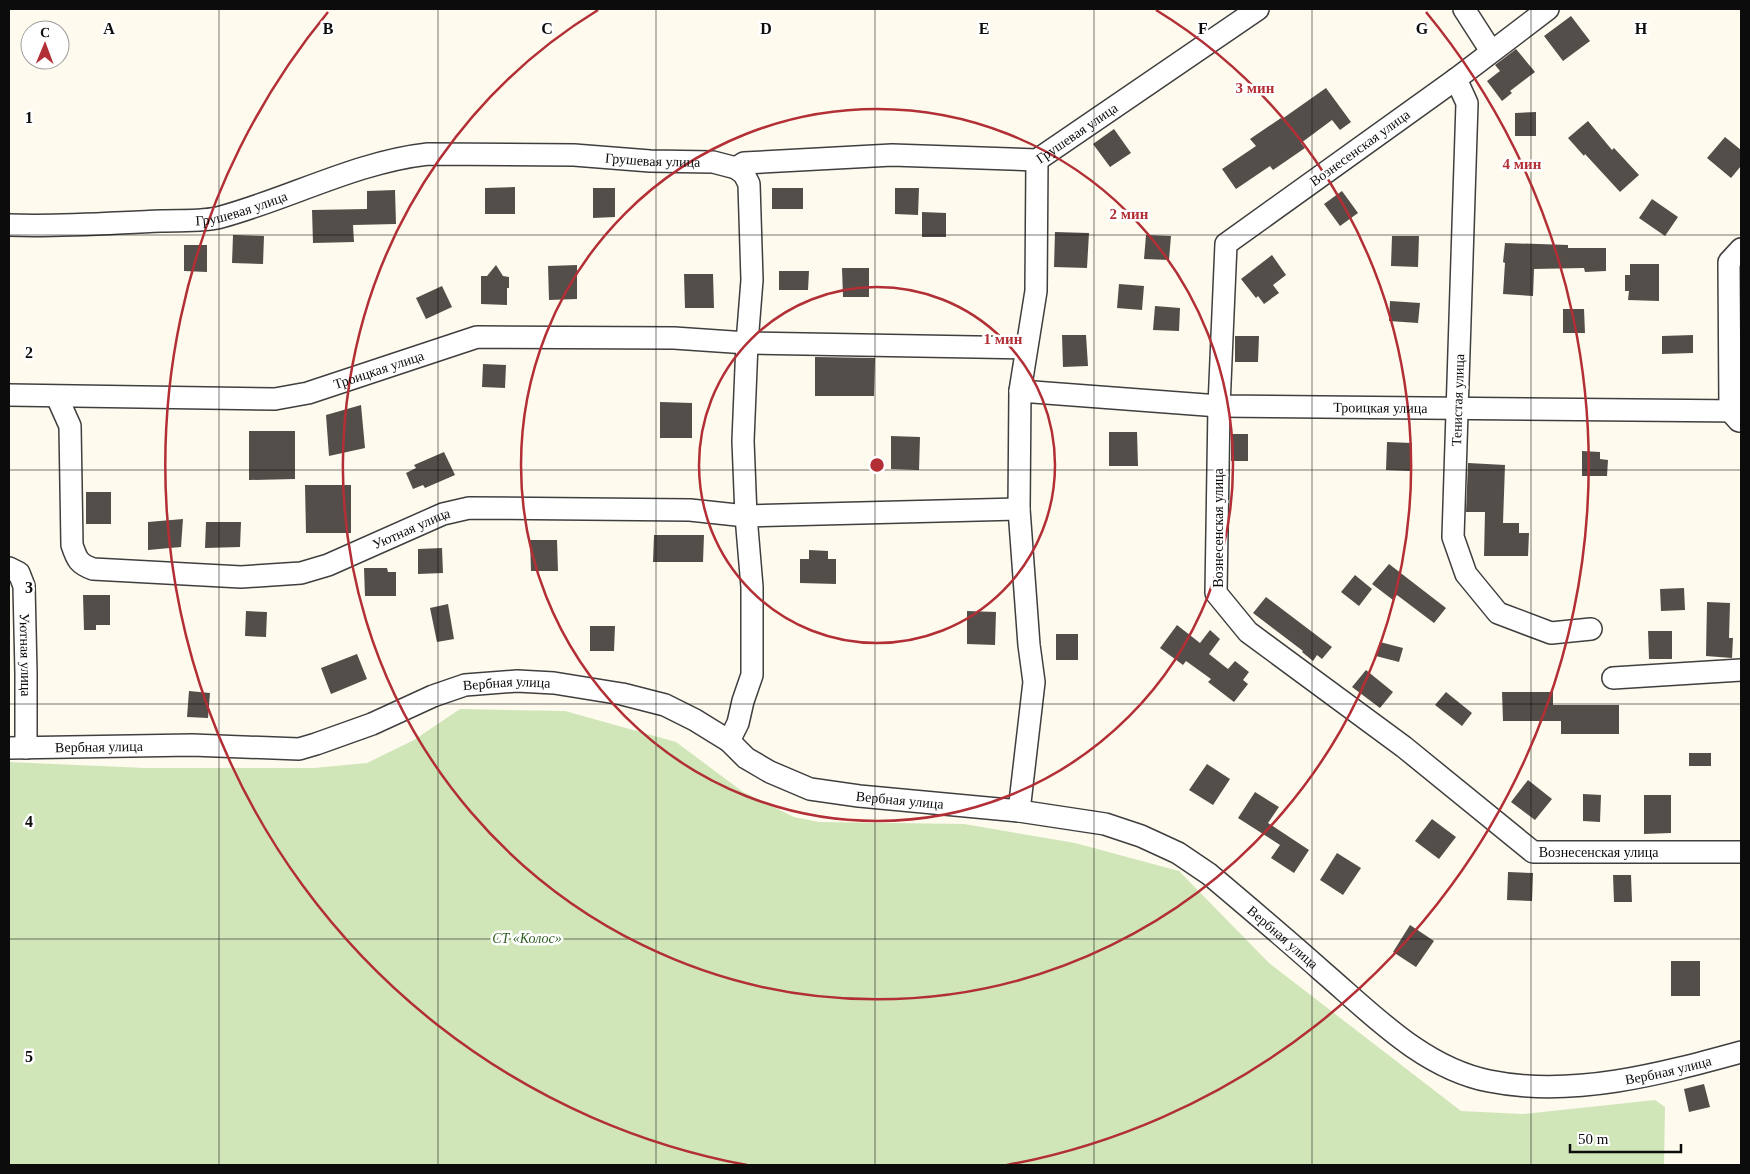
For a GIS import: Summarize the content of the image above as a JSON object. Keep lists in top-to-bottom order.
{
  "streets": {
    "street": [
      "Грушевая улица",
      "Вознесенская улица",
      "Троицкая улица",
      "Тенистая улица",
      "Уютная улица",
      "Вербная улица"
    ]
  },
  "crossings": [
    ["Вознесенская улица", "Троицкая улица"],
    ["Вознесенская улица", "Тенистая улица"],
    ["Троицкая улица", "Тенистая улица"],
    ["Троицкая улица", "Уютная улица"],
    ["Уютная улица", "Вербная улица"]
  ],
  "parks": ["СТ «Колос»"],
  "scale_bar": "50 m",
  "north": "top",
  "grid": {
    "columns": [
      "A",
      "B",
      "C",
      "D",
      "E",
      "F",
      "G",
      "H"
    ],
    "rows": [
      "1",
      "2",
      "3",
      "4",
      "5"
    ]
  },
  "rings": [
    "3 мин",
    "4 мин",
    "2 мин",
    "1 мин"
  ]
}
